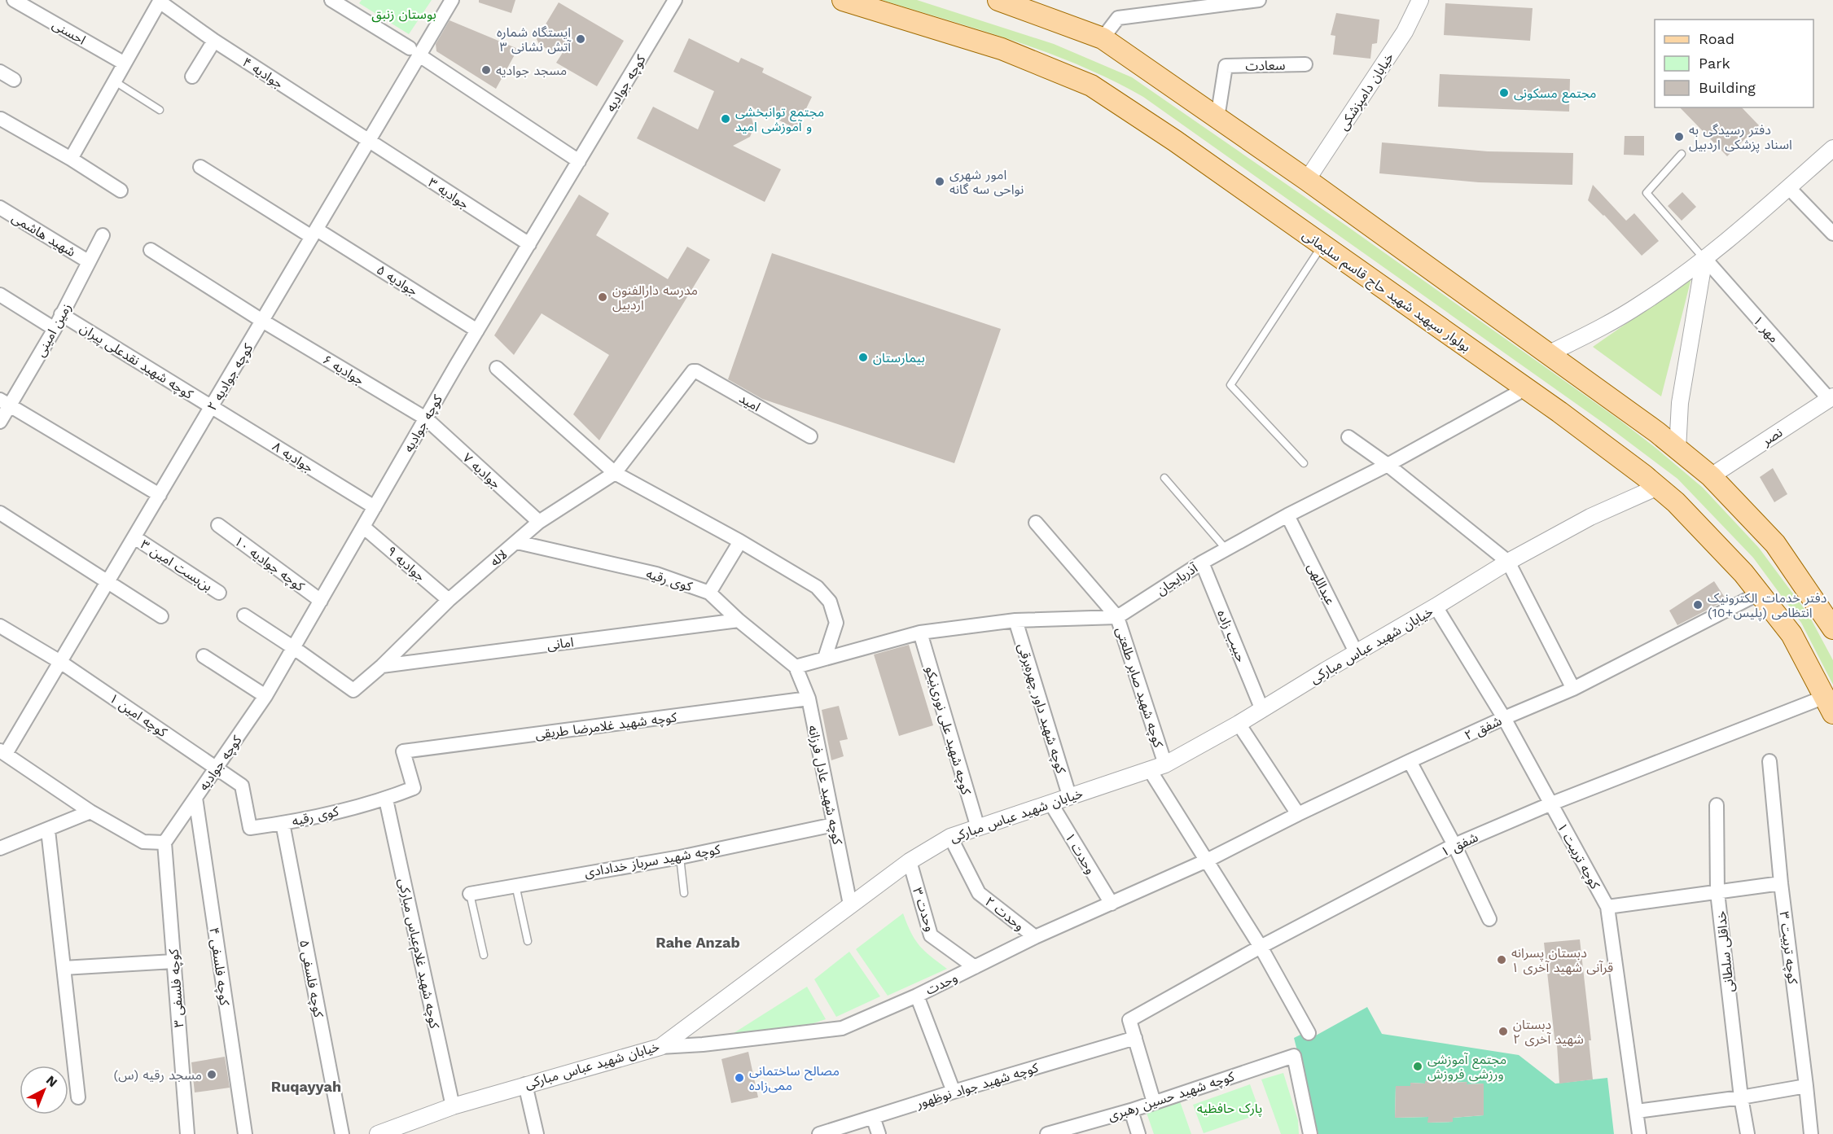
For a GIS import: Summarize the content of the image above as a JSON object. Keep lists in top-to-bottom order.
{
  "streets": {
    "main road": ["بولوار سپهبد شهید حاج قاسم سلیمانی"],
    "street": [
      "احسنی",
      "سعادت",
      "جوادیه ۴",
      "کوچه جوادیه",
      "خیابان دامپزشکی",
      "جوادیه ۳",
      "شهید هاشمی",
      "جوادیه ۵",
      "مهر ۱",
      "زمین امینی",
      "کوچه شهید نقدعلی پیران",
      "جوادیه ۶",
      "کوچه جوادیه ۲",
      "امید",
      "نصر",
      "جوادیه ۸",
      "جوادیه ۷",
      "لاله",
      "کوچه جوادیه ۱۰",
      "جوادیه ۹",
      "بن‌بست امین ۳",
      "آذربایجان",
      "کوی رقیه",
      "عبداللهی",
      "حبیب زاده",
      "امانی",
      "خیابان شهید عباس مبارکی",
      "کوچه شهید صابر طلعتی",
      "کوچه شهید داور چهره‌برقی",
      "کوچه امین ۱",
      "کوچه شهید غلامرضا طریقی",
      "شفق ۲",
      "کوچه شهید علی نوری‌نیکو",
      "کوچه شهید عادل فرزانه",
      "شفق ۱",
      "وحدت ۱",
      "کوچه تربیت ۱",
      "کوچه شهید سرباز خدادادی",
      "وحدت ۳",
      "وحدت ۲",
      "کوچه تربیت ۳",
      "خداقلی سلطانی",
      "کوچه شهید غلام‌عباس مبارکی",
      "کوچه فلسفی ۴",
      "کوچه فلسفی ۵",
      "وحدت",
      "کوچه فلسفی ۳",
      "کوچه شهید جواد نوظهور",
      "کوچه شهید حسین رهبری"
    ]
  },
  "crossings": [
    ["جوادیه ۴", "جوادیه ۳"],
    ["جوادیه ۴", "کوچه جوادیه ۲"],
    ["کوچه جوادیه", "جوادیه ۳"],
    ["کوچه جوادیه", "جوادیه ۵"],
    ["کوچه جوادیه", "جوادیه ۶"],
    ["کوچه جوادیه", "جوادیه ۸"],
    ["کوچه جوادیه", "جوادیه ۷"],
    ["کوچه جوادیه", "لاله"],
    ["کوچه جوادیه", "کوچه جوادیه ۱۰"],
    ["کوچه جوادیه", "جوادیه ۹"],
    ["کوچه جوادیه", "کوی رقیه"],
    ["کوچه جوادیه", "کوچه امین ۱"],
    ["کوچه جوادیه", "کوچه فلسفی ۴"],
    ["کوچه جوادیه", "کوچه فلسفی ۳"],
    ["جوادیه ۳", "کوچه جوادیه ۲"],
    ["شهید هاشمی", "زمین امینی"],
    ["جوادیه ۵", "کوچه جوادیه ۲"],
    ["بولوار سپهبد شهید حاج قاسم سلیمانی", "آذربایجان"],
    ["بولوار سپهبد شهید حاج قاسم سلیمانی", "خیابان شهید عباس مبارکی"],
    ["بولوار سپهبد شهید حاج قاسم سلیمانی", "شفق ۲"],
    ["بولوار سپهبد شهید حاج قاسم سلیمانی", "شفق ۱"],
    ["مهر ۱", "نصر"],
    ["زمین امینی", "کوچه شهید نقدعلی پیران"],
    ["کوچه شهید نقدعلی پیران", "کوچه جوادیه ۲"],
    ["کوچه شهید نقدعلی پیران", "جوادیه ۸"],
    ["جوادیه ۶", "کوچه جوادیه ۲"],
    ["جوادیه ۶", "جوادیه ۷"],
    ["کوچه جوادیه ۲", "جوادیه ۸"],
    ["کوچه جوادیه ۲", "بن‌بست امین ۳"],
    ["کوچه جوادیه ۲", "کوچه امین ۱"],
    ["امید", "لاله"],
    ["جوادیه ۷", "لاله"],
    ["لاله", "جوادیه ۹"],
    ["لاله", "کوی رقیه"],
    ["لاله", "امانی"],
    ["آذربایجان", "عبداللهی"],
    ["آذربایجان", "حبیب زاده"],
    ["آذربایجان", "کوچه شهید صابر طلعتی"],
    ["کوی رقیه", "امانی"],
    ["کوی رقیه", "کوچه امین ۱"],
    ["کوی رقیه", "کوچه شهید غلامرضا طریقی"],
    ["کوی رقیه", "کوچه شهید عادل فرزانه"],
    ["کوی رقیه", "کوچه شهید غلام‌عباس مبارکی"],
    ["کوی رقیه", "کوچه فلسفی ۵"],
    ["عبداللهی", "خیابان شهید عباس مبارکی"],
    ["حبیب زاده", "خیابان شهید عباس مبارکی"],
    ["خیابان شهید عباس مبارکی", "کوچه شهید صابر طلعتی"],
    ["خیابان شهید عباس مبارکی", "کوچه شهید داور چهره‌برقی"],
    ["خیابان شهید عباس مبارکی", "کوچه شهید علی نوری‌نیکو"],
    ["خیابان شهید عباس مبارکی", "کوچه شهید عادل فرزانه"],
    ["خیابان شهید عباس مبارکی", "وحدت ۱"],
    ["خیابان شهید عباس مبارکی", "کوچه تربیت ۱"],
    ["خیابان شهید عباس مبارکی", "وحدت ۳"],
    ["خیابان شهید عباس مبارکی", "وحدت ۲"],
    ["خیابان شهید عباس مبارکی", "کوچه شهید غلام‌عباس مبارکی"],
    ["خیابان شهید عباس مبارکی", "وحدت"],
    ["کوچه شهید غلامرضا طریقی", "کوچه شهید عادل فرزانه"],
    ["شفق ۲", "کوچه تربیت ۱"],
    ["شفق ۲", "وحدت"],
    ["کوچه شهید عادل فرزانه", "کوچه شهید سرباز خدادادی"],
    ["شفق ۱", "کوچه تربیت ۱"],
    ["شفق ۱", "کوچه شهید جواد نوظهور"],
    ["وحدت ۱", "وحدت"],
    ["وحدت ۳", "وحدت"],
    ["وحدت ۲", "وحدت"]
  ],
  "districts": ["Rahe Anzab", "Ruqayyah"],
  "parks": ["بوستان زنبق", "پارک حافظیه"],
  "places": [
    "ایستگاه شماره ۳ آتش نشانی",
    "مسجد جوادیه",
    "مجتمع مسکونی",
    "مجتمع توانبخشی و آموزشی امید",
    "دفتر رسیدگی به اسناد پزشکی اردبیل",
    "امور شهری نواحی سه گانه",
    "مدرسه دارالفنون اردبیل",
    "بیمارستان",
    "دفتر خدمات الکترونیک انتظامی (پلیس+10)",
    "دبستان پسرانه قرآنی شهید آخری ۱",
    "دبستان شهید آخری ۲",
    "مجتمع آموزشی ورزشی فروزش",
    "مسجد رقیه (س)",
    "مصالح ساختمانی ممی‌زاده"
  ],
  "legend": ["Road", "Park", "Building"],
  "north": "top right"
}
